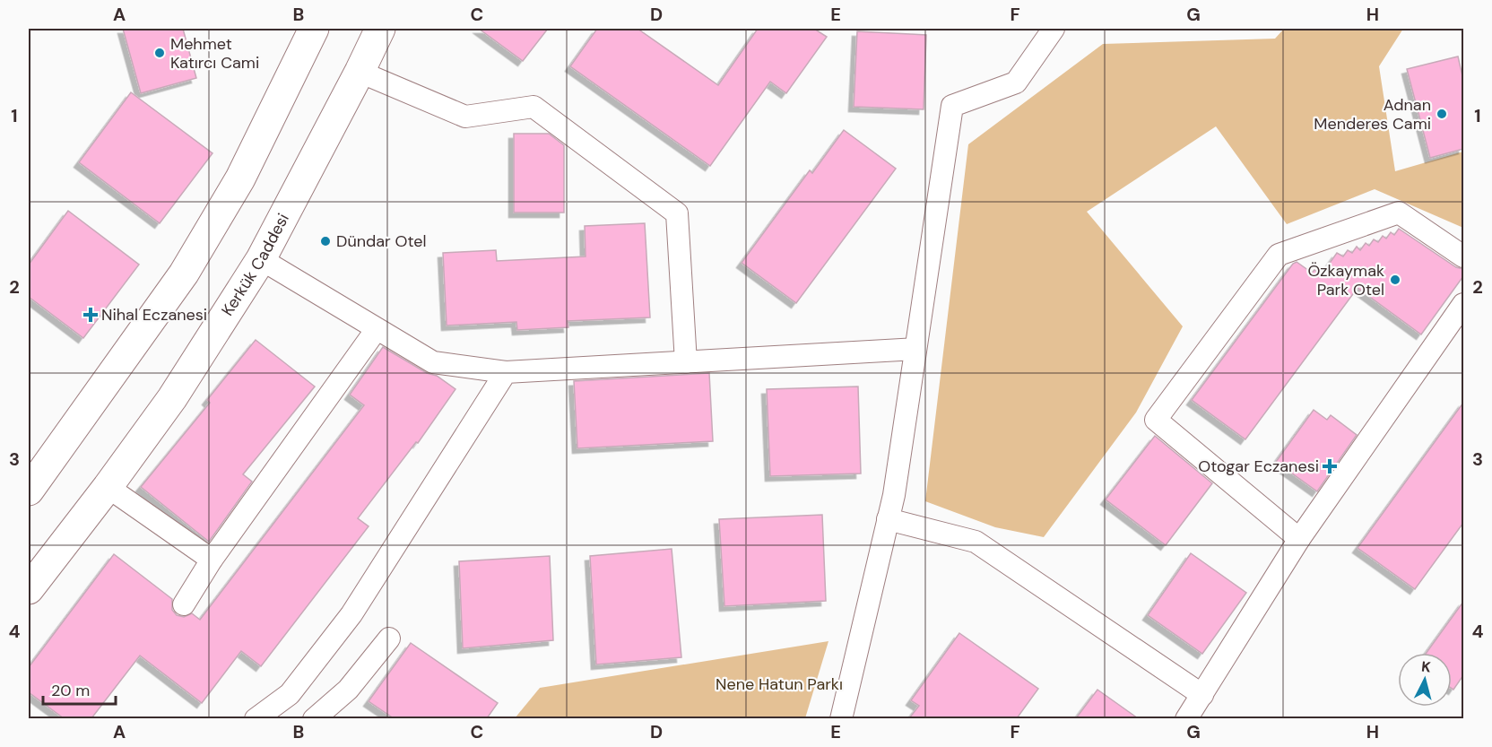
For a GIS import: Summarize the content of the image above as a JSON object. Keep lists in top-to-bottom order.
{
  "streets": {
    "street": ["Kerkük Caddesi"]
  },
  "parks": ["Nene Hatun Parkı"],
  "places": {
    "other": [
      "Mehmet Katırcı Cami",
      "Adnan Menderes Cami",
      "Dündar Otel",
      "Özkaymak Park Otel"
    ],
    "health": ["Nihal Eczanesi", "Otogar Eczanesi"]
  },
  "scale_bar": "20 m",
  "north": "top",
  "grid": {
    "columns": [
      "A",
      "B",
      "C",
      "D",
      "E",
      "F",
      "G",
      "H"
    ],
    "rows": [
      "1",
      "2",
      "3",
      "4"
    ]
  }
}
